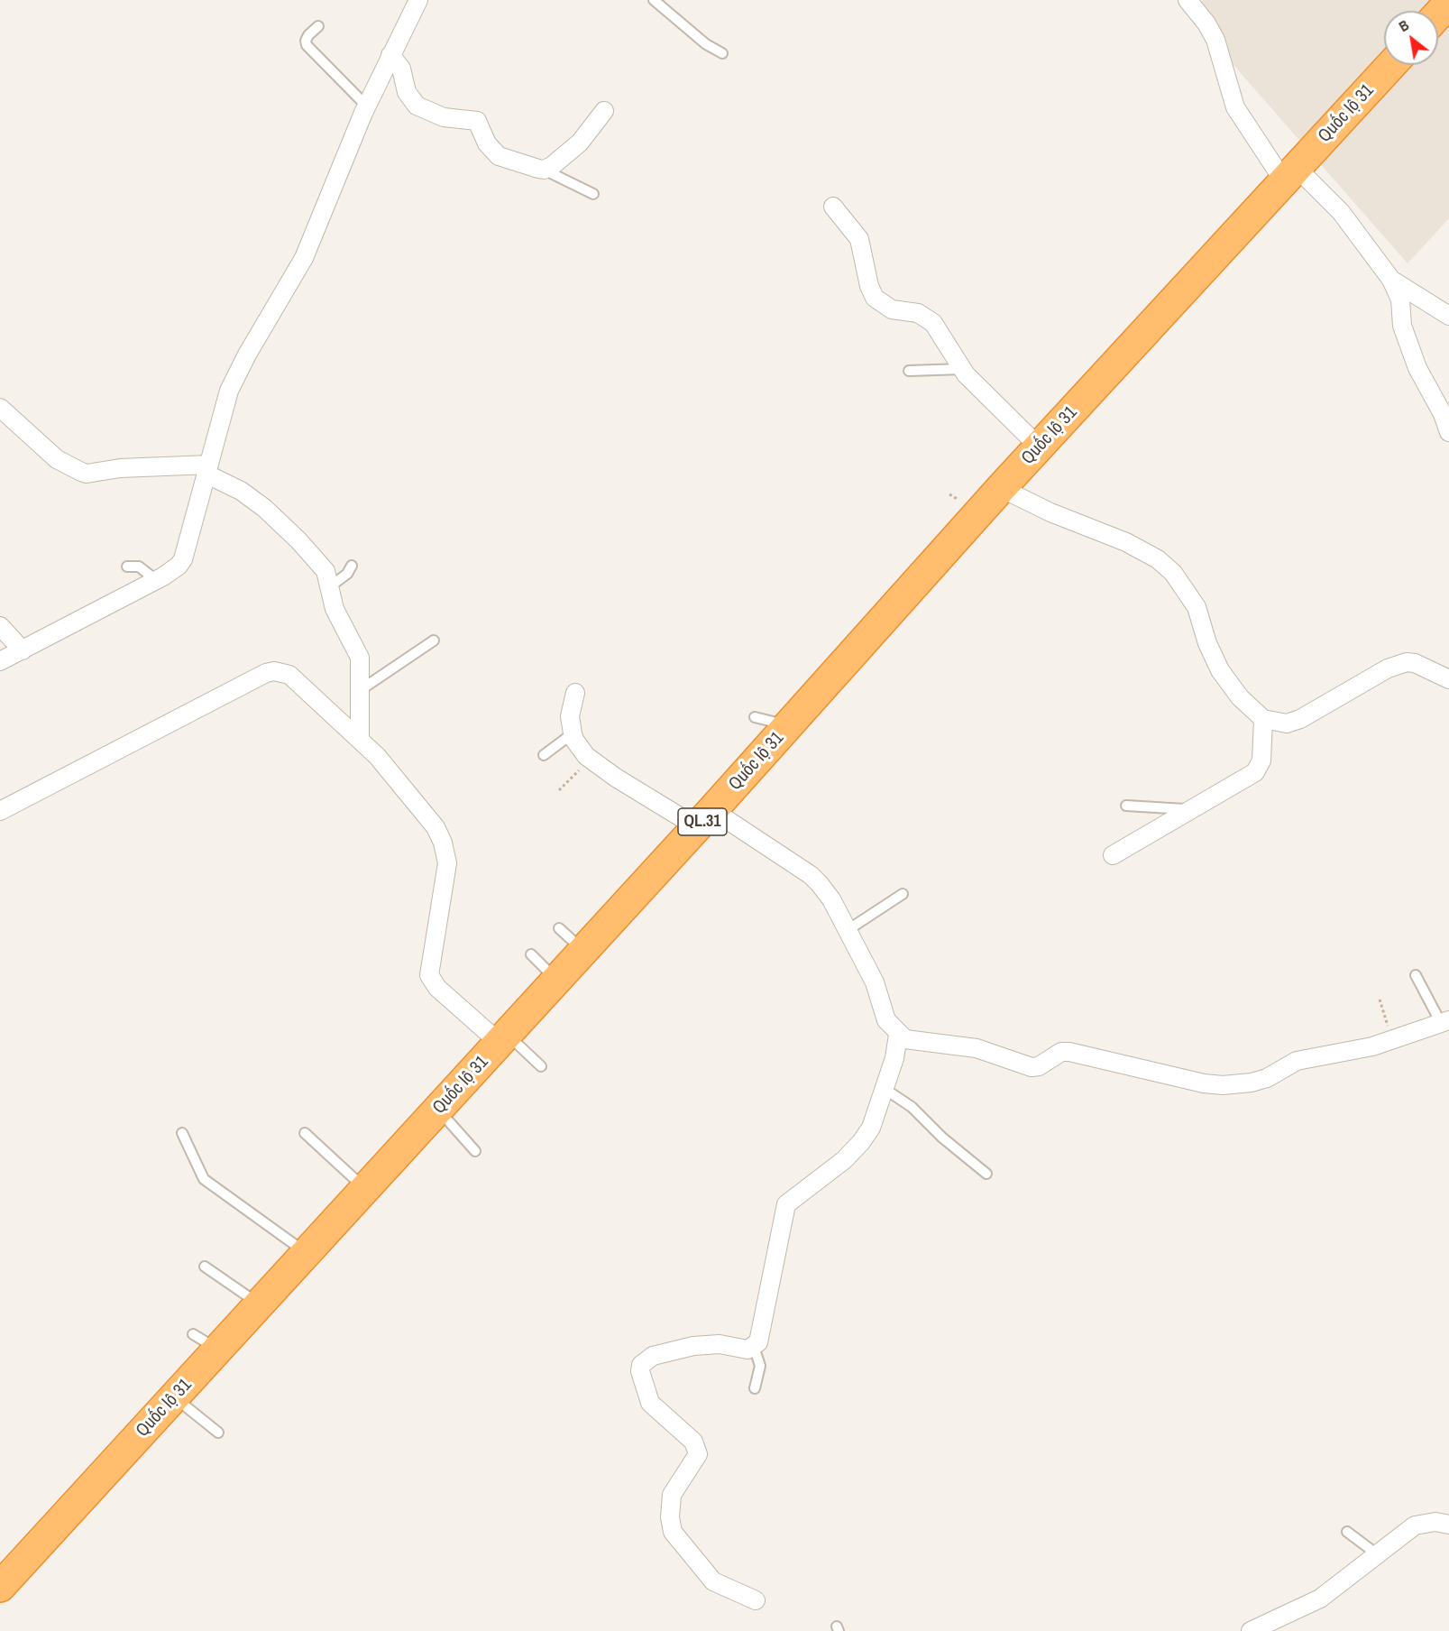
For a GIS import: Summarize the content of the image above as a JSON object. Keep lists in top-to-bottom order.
{
  "streets": {
    "highway": ["Quốc lộ 31", "QL.31"]
  },
  "north": "top left"
}
